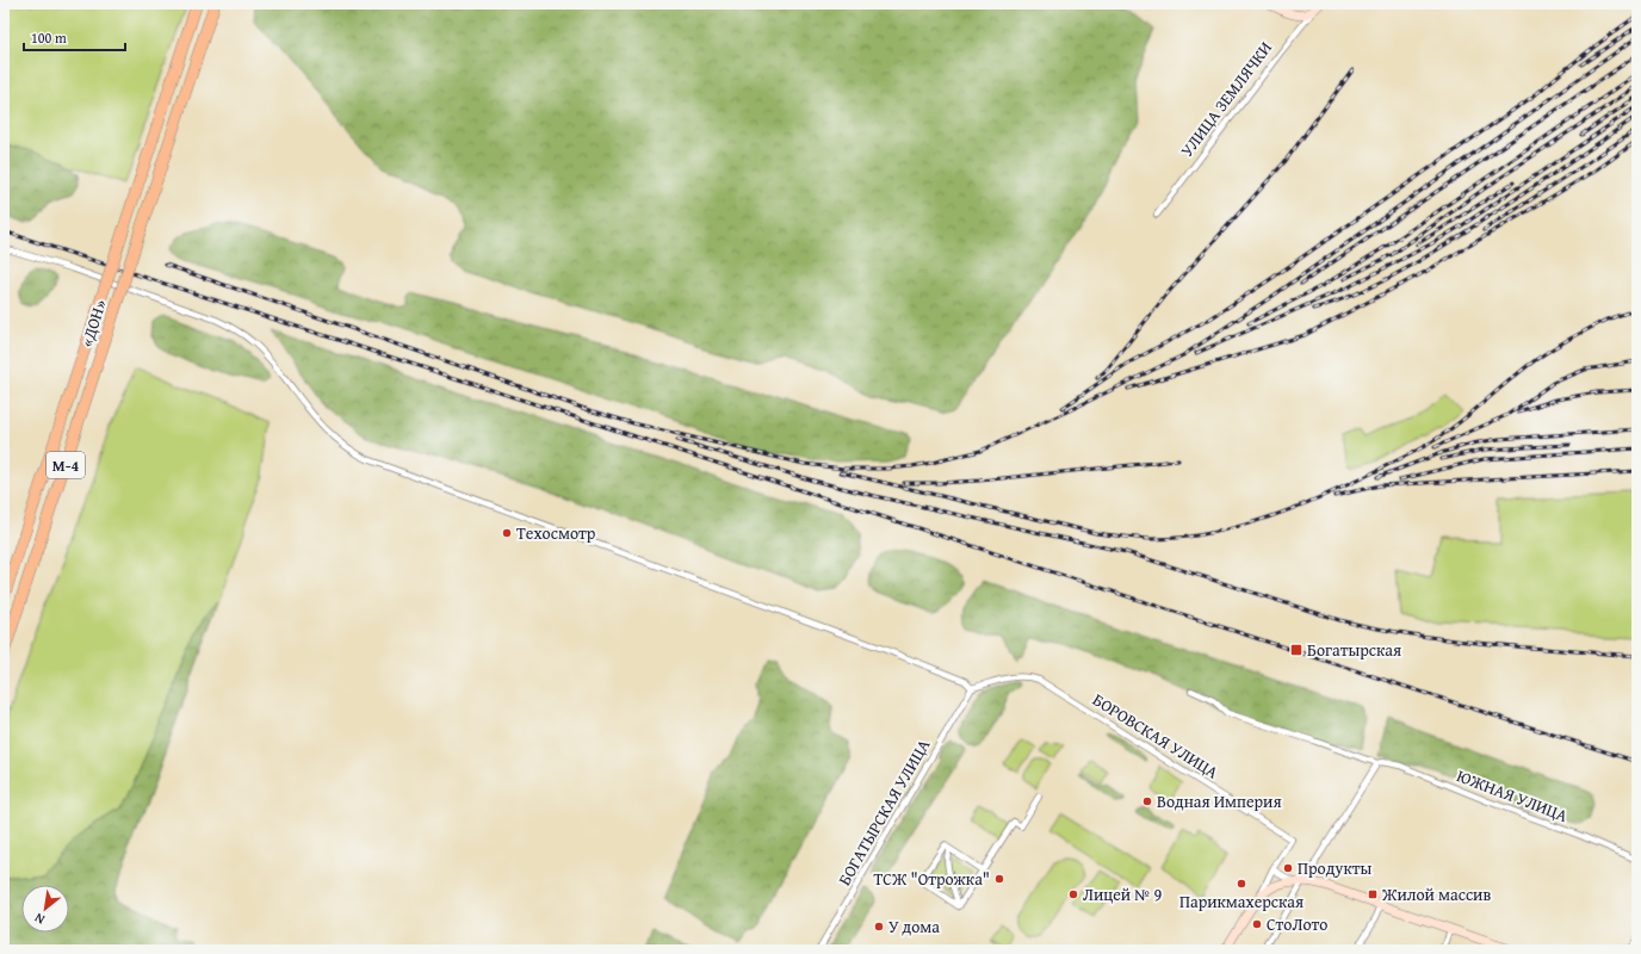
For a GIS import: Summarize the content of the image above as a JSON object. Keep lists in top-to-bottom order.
{
  "streets": {
    "highway": ["«ДОН»", "М-4"],
    "street": [
      "УЛИЦА ЗЕМЛЯЧКИ",
      "БОРОВСКАЯ УЛИЦА",
      "ЮЖНАЯ УЛИЦА",
      "БОГАТЫРСКАЯ УЛИЦА"
    ]
  },
  "crossings": [
    ["БОРОВСКАЯ УЛИЦА", "БОГАТЫРСКАЯ УЛИЦА"]
  ],
  "places": {
    "other": [
      "Техосмотр",
      "Водная Империя",
      "Продукты",
      "ТСЖ \"Отрожка\"",
      "Парикмахерская",
      "Лицей № 9",
      "СтоЛото",
      "У дома"
    ],
    "transit": ["Богатырская", "Жилой массив"]
  },
  "scale_bar": "100 m",
  "north": "bottom left"
}
